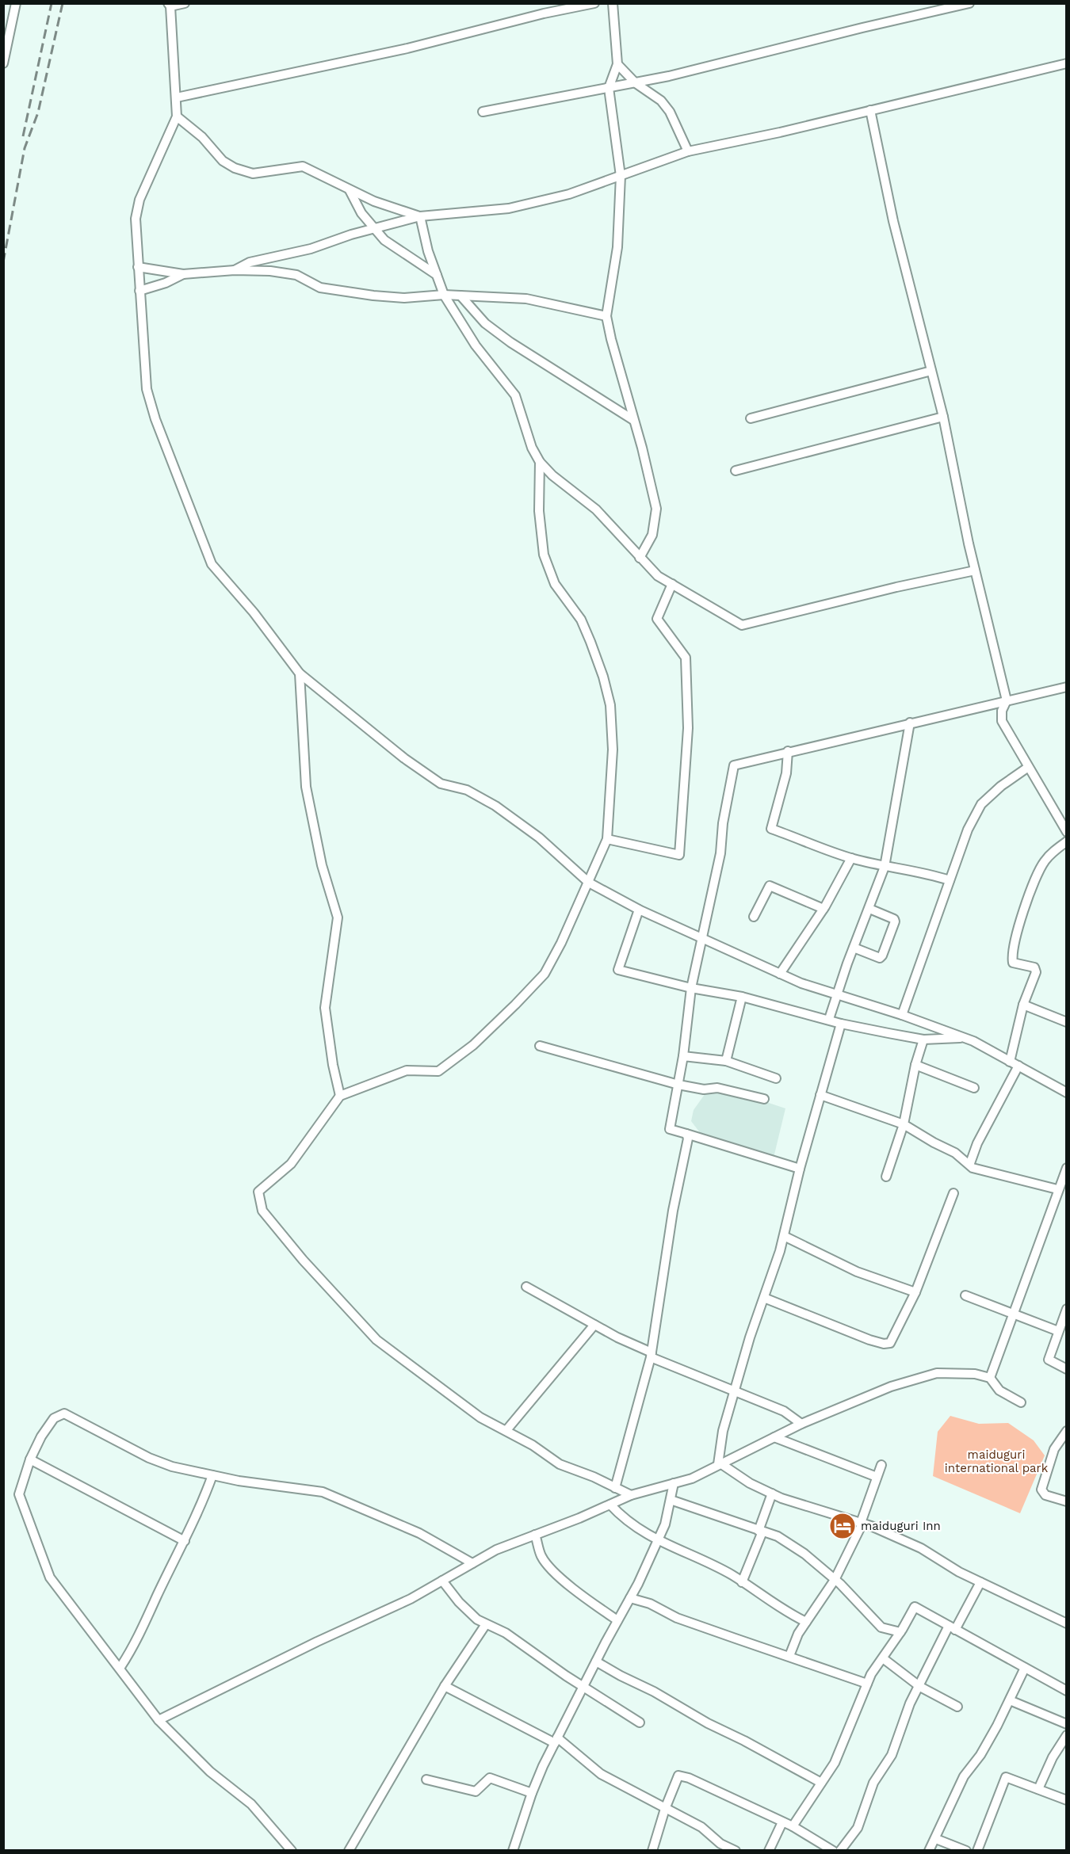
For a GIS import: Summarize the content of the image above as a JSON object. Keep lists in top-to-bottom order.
{
  "parks": ["maiduguri international park"],
  "places": {
    "hotel": ["maiduguri Inn"]
  }
}
